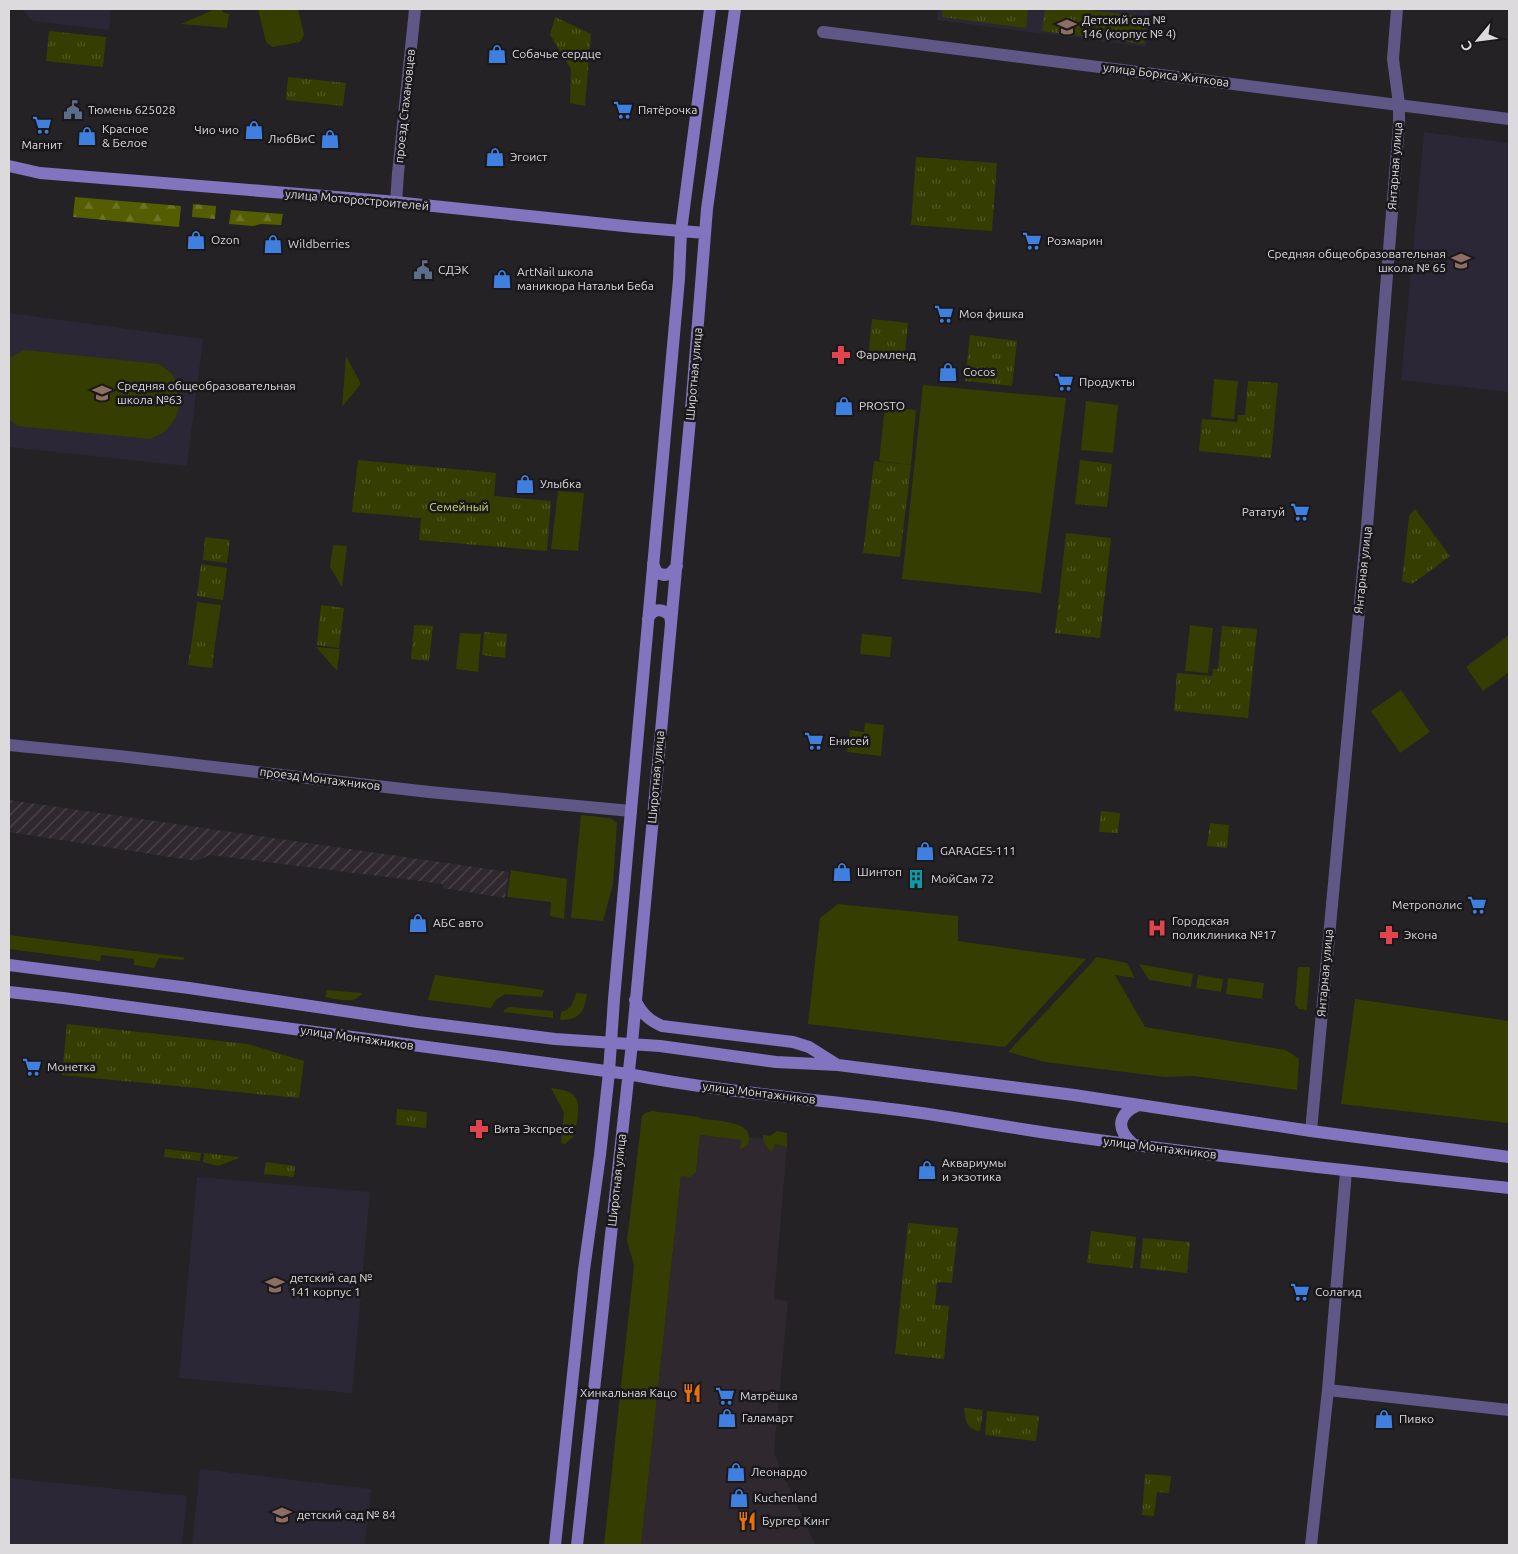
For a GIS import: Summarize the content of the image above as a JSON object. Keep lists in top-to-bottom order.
{
  "streets": {
    "main road": ["улица Моторостроителей", "Широтная улица", "улица Монтажников"],
    "street": [
      "улица Бориса Житкова",
      "проезд Стахановцев",
      "Янтарная улица",
      "проезд Монтажников"
    ]
  },
  "crossings": [
    ["улица Бориса Житкова", "Янтарная улица"],
    ["проезд Стахановцев", "улица Моторостроителей"],
    ["Янтарная улица", "улица Монтажников"],
    ["улица Моторостроителей", "Широтная улица"],
    ["Широтная улица", "проезд Монтажников"],
    ["Широтная улица", "улица Монтажников"]
  ],
  "parks": ["Семейный"],
  "places": {
    "school or university": [
      "Детский сад № 146 (корпус № 4)",
      "Средняя общеобразовательная школа № 65",
      "Средняя общеобразовательная школа №63",
      "детский сад № 141 корпус 1",
      "детский сад № 84"
    ],
    "shop": [
      "Собачье сердце",
      "Чио чио",
      "Красное & Белое",
      "ЛюбВиС",
      "Эгоист",
      "Ozon",
      "Wildberries",
      "ArtNail школа маникюра Натальи Беба",
      "Cocos",
      "PROSTO",
      "Улыбка",
      "GARAGES-111",
      "Шинтоп",
      "АБС авто",
      "Аквариумы и экзотика",
      "Галамарт",
      "Пивко",
      "Леонардо",
      "Kuchenland"
    ],
    "public building": ["Тюмень 625028", "СДЭК"],
    "supermarket": [
      "Пятёрочка",
      "Магнит",
      "Розмарин",
      "Моя фишка",
      "Продукты",
      "Рататуй",
      "Енисей",
      "Метрополис",
      "Монетка",
      "Солагид",
      "Матрёшка"
    ],
    "pharmacy": ["Фармленд", "Экона", "Вита Экспресс"],
    "building": ["МойСам 72"],
    "hospital": ["Городская поликлиника №17"],
    "restaurant": ["Хинкальная Кацо", "Бургер Кинг"]
  },
  "north": "bottom left"
}
